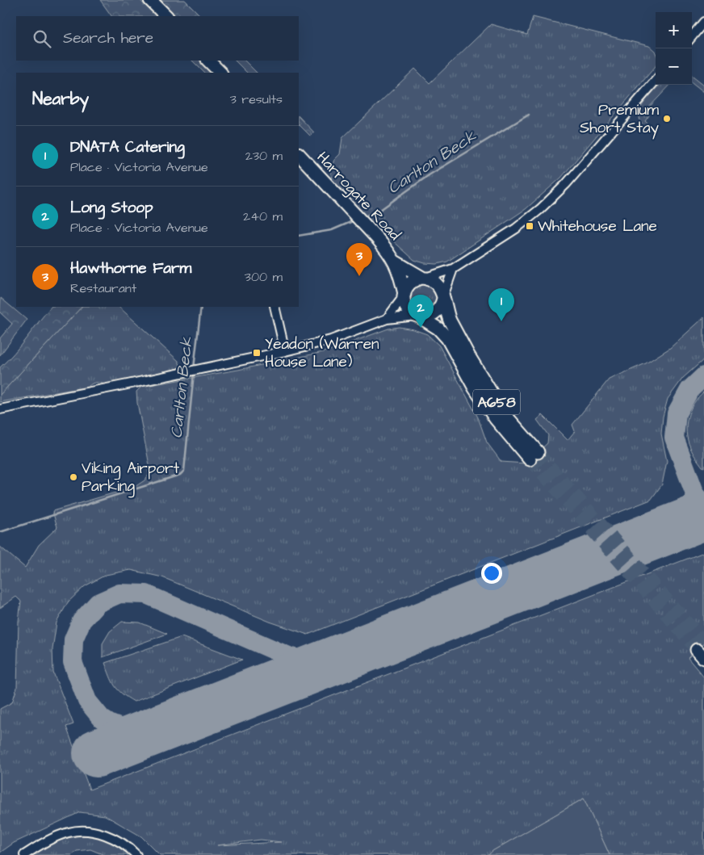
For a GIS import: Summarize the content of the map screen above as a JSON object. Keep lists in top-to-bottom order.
{
  "streets": {
    "highway": ["Harrogate Road", "A658"]
  },
  "crossings": [
    ["Harrogate Road", "A658"]
  ],
  "water": ["Carlton Beck"],
  "places": {
    "other": ["Premium Short Stay", "Viking Airport Parking"],
    "transit": ["Whitehouse Lane", "Yeadon (Warren House Lane)"]
  },
  "page": {
    "map_buttons": ["+", "−"],
    "search": "Search here",
    "heading": ["Nearby", "3 results"],
    "list": [
      {
        "mark": "1",
        "name": "DNATA Catering",
        "note": "Place · Victoria Avenue",
        "value": "230 m"
      },
      {
        "mark": "2",
        "name": "Long Stoop",
        "note": "Place · Victoria Avenue",
        "value": "240 m"
      },
      {
        "mark": "3",
        "name": "Hawthorne Farm",
        "note": "Restaurant",
        "value": "300 m"
      }
    ],
    "pins": ["3", "1", "2"]
  }
}
